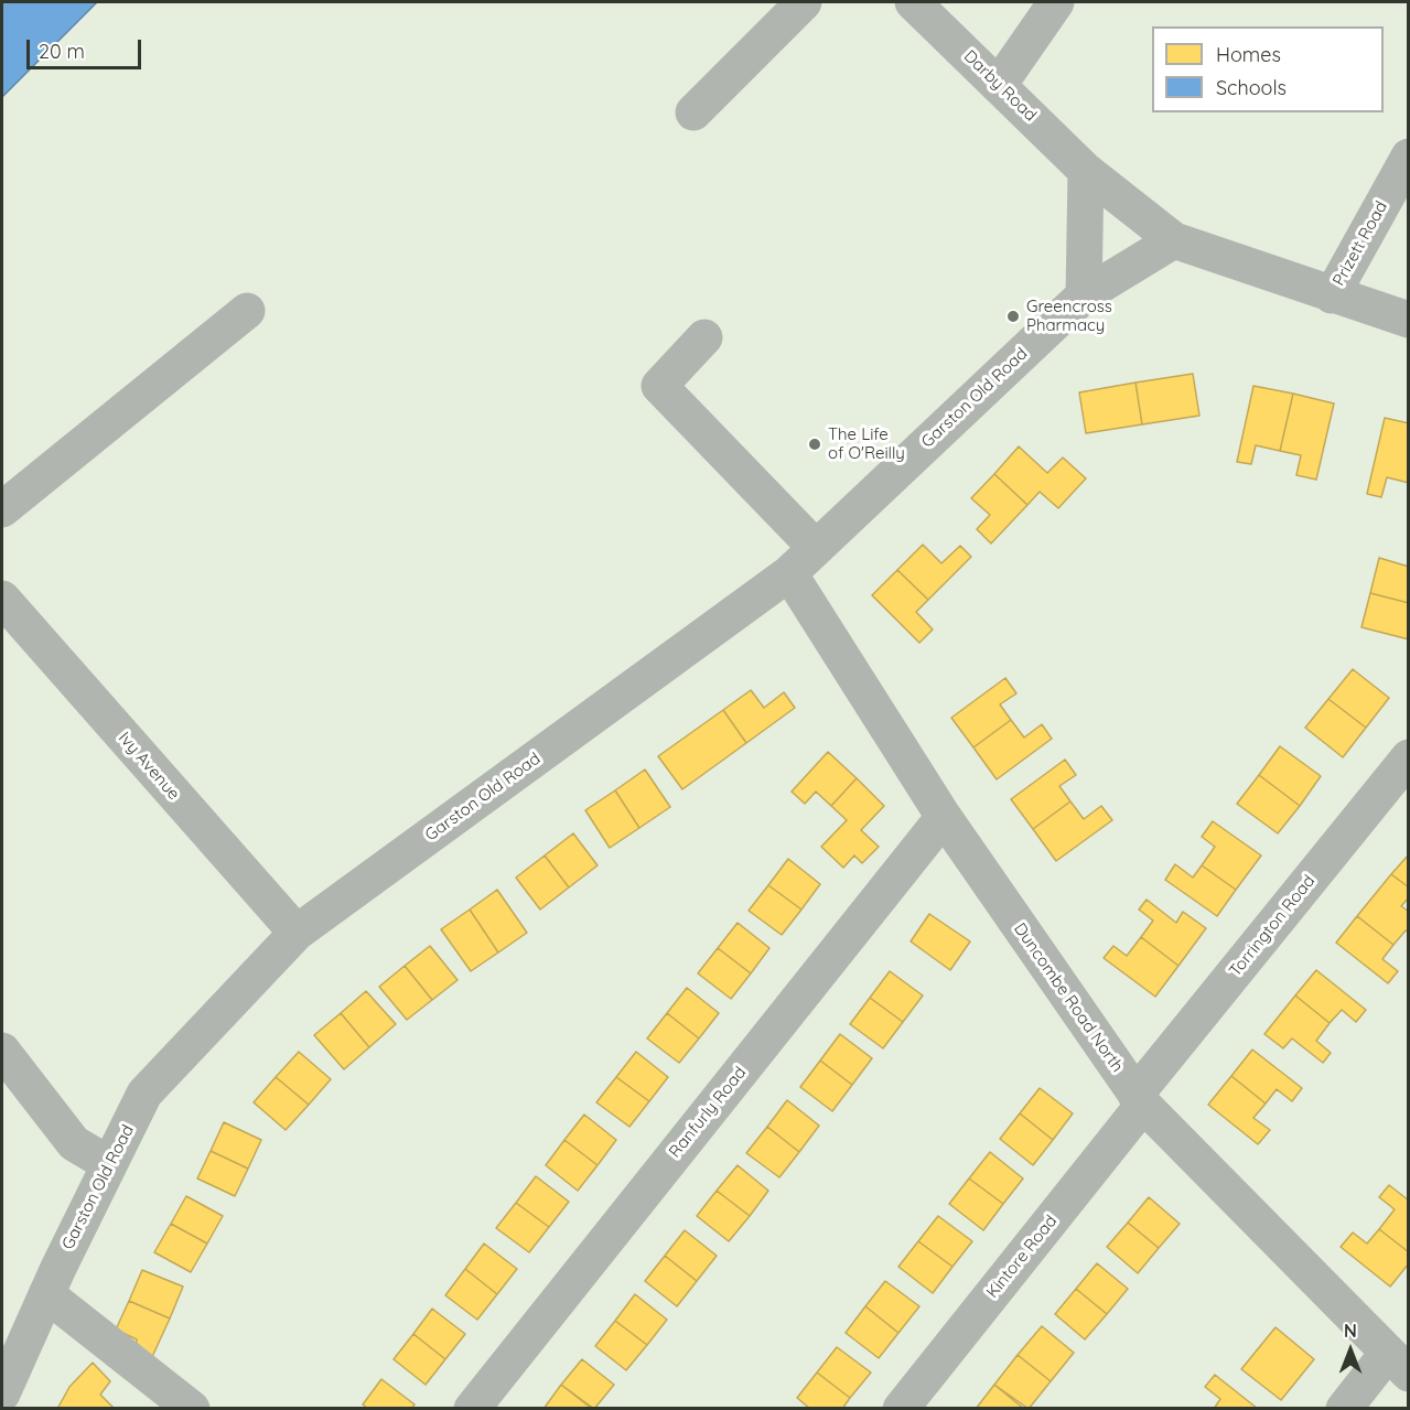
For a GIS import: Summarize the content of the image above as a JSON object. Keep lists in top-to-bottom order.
{
  "streets": {
    "street": [
      "Darby Road",
      "Prizett Road",
      "Garston Old Road",
      "Ivy Avenue",
      "Torrington Road",
      "Duncombe Road North",
      "Ranfurly Road",
      "Kintore Road"
    ]
  },
  "crossings": [
    ["Garston Old Road", "Ivy Avenue"],
    ["Garston Old Road", "Duncombe Road North"],
    ["Torrington Road", "Duncombe Road North"],
    ["Torrington Road", "Kintore Road"],
    ["Duncombe Road North", "Ranfurly Road"],
    ["Duncombe Road North", "Kintore Road"]
  ],
  "places": ["Greencross Pharmacy", "The Life of O'Reilly"],
  "legend": ["Homes", "Schools"],
  "scale_bar": "20 m",
  "north": "top"
}
